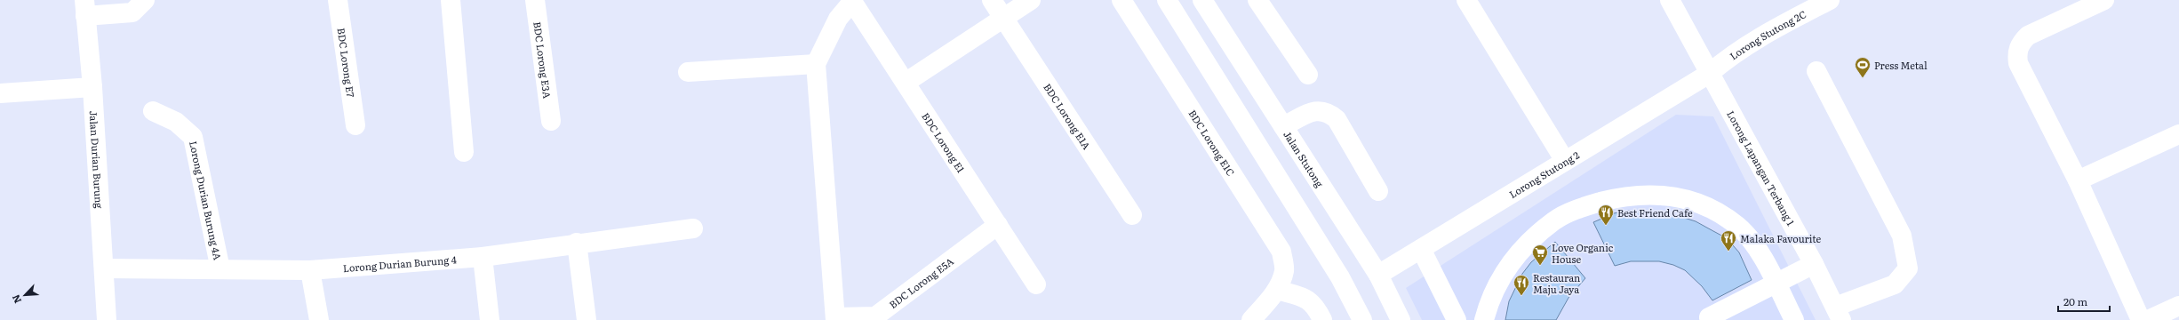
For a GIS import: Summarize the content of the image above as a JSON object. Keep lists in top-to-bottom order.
{
  "streets": {
    "street": [
      "Lorong Stutong 2C",
      "BDC Lorong E3A",
      "BDC Lorong E7",
      "BDC Lorong E1A",
      "BDC Lorong E1",
      "BDC Lorong E1C",
      "Jalan Stutong",
      "Jalan Durian Burung",
      "Lorong Lapangan Terbang 1",
      "Lorong Stutong 2",
      "Lorong Durian Burung 4A",
      "Lorong Durian Burung 4",
      "BDC Lorong E5A"
    ]
  },
  "crossings": [
    ["Lorong Stutong 2C", "Lorong Lapangan Terbang 1"],
    ["Lorong Stutong 2C", "Lorong Stutong 2"],
    ["BDC Lorong E1", "BDC Lorong E5A"],
    ["Jalan Stutong", "Lorong Stutong 2"],
    ["Jalan Durian Burung", "Lorong Durian Burung 4"],
    ["Lorong Lapangan Terbang 1", "Lorong Stutong 2"],
    ["Lorong Durian Burung 4A", "Lorong Durian Burung 4"]
  ],
  "places": {
    "sports": ["Press Metal"],
    "restaurant": ["Best Friend Cafe", "Malaka Favourite", "Restauran Maju Jaya"],
    "supermarket": ["Love Organic House"]
  },
  "scale_bar": "20 m",
  "north": "bottom left"
}
